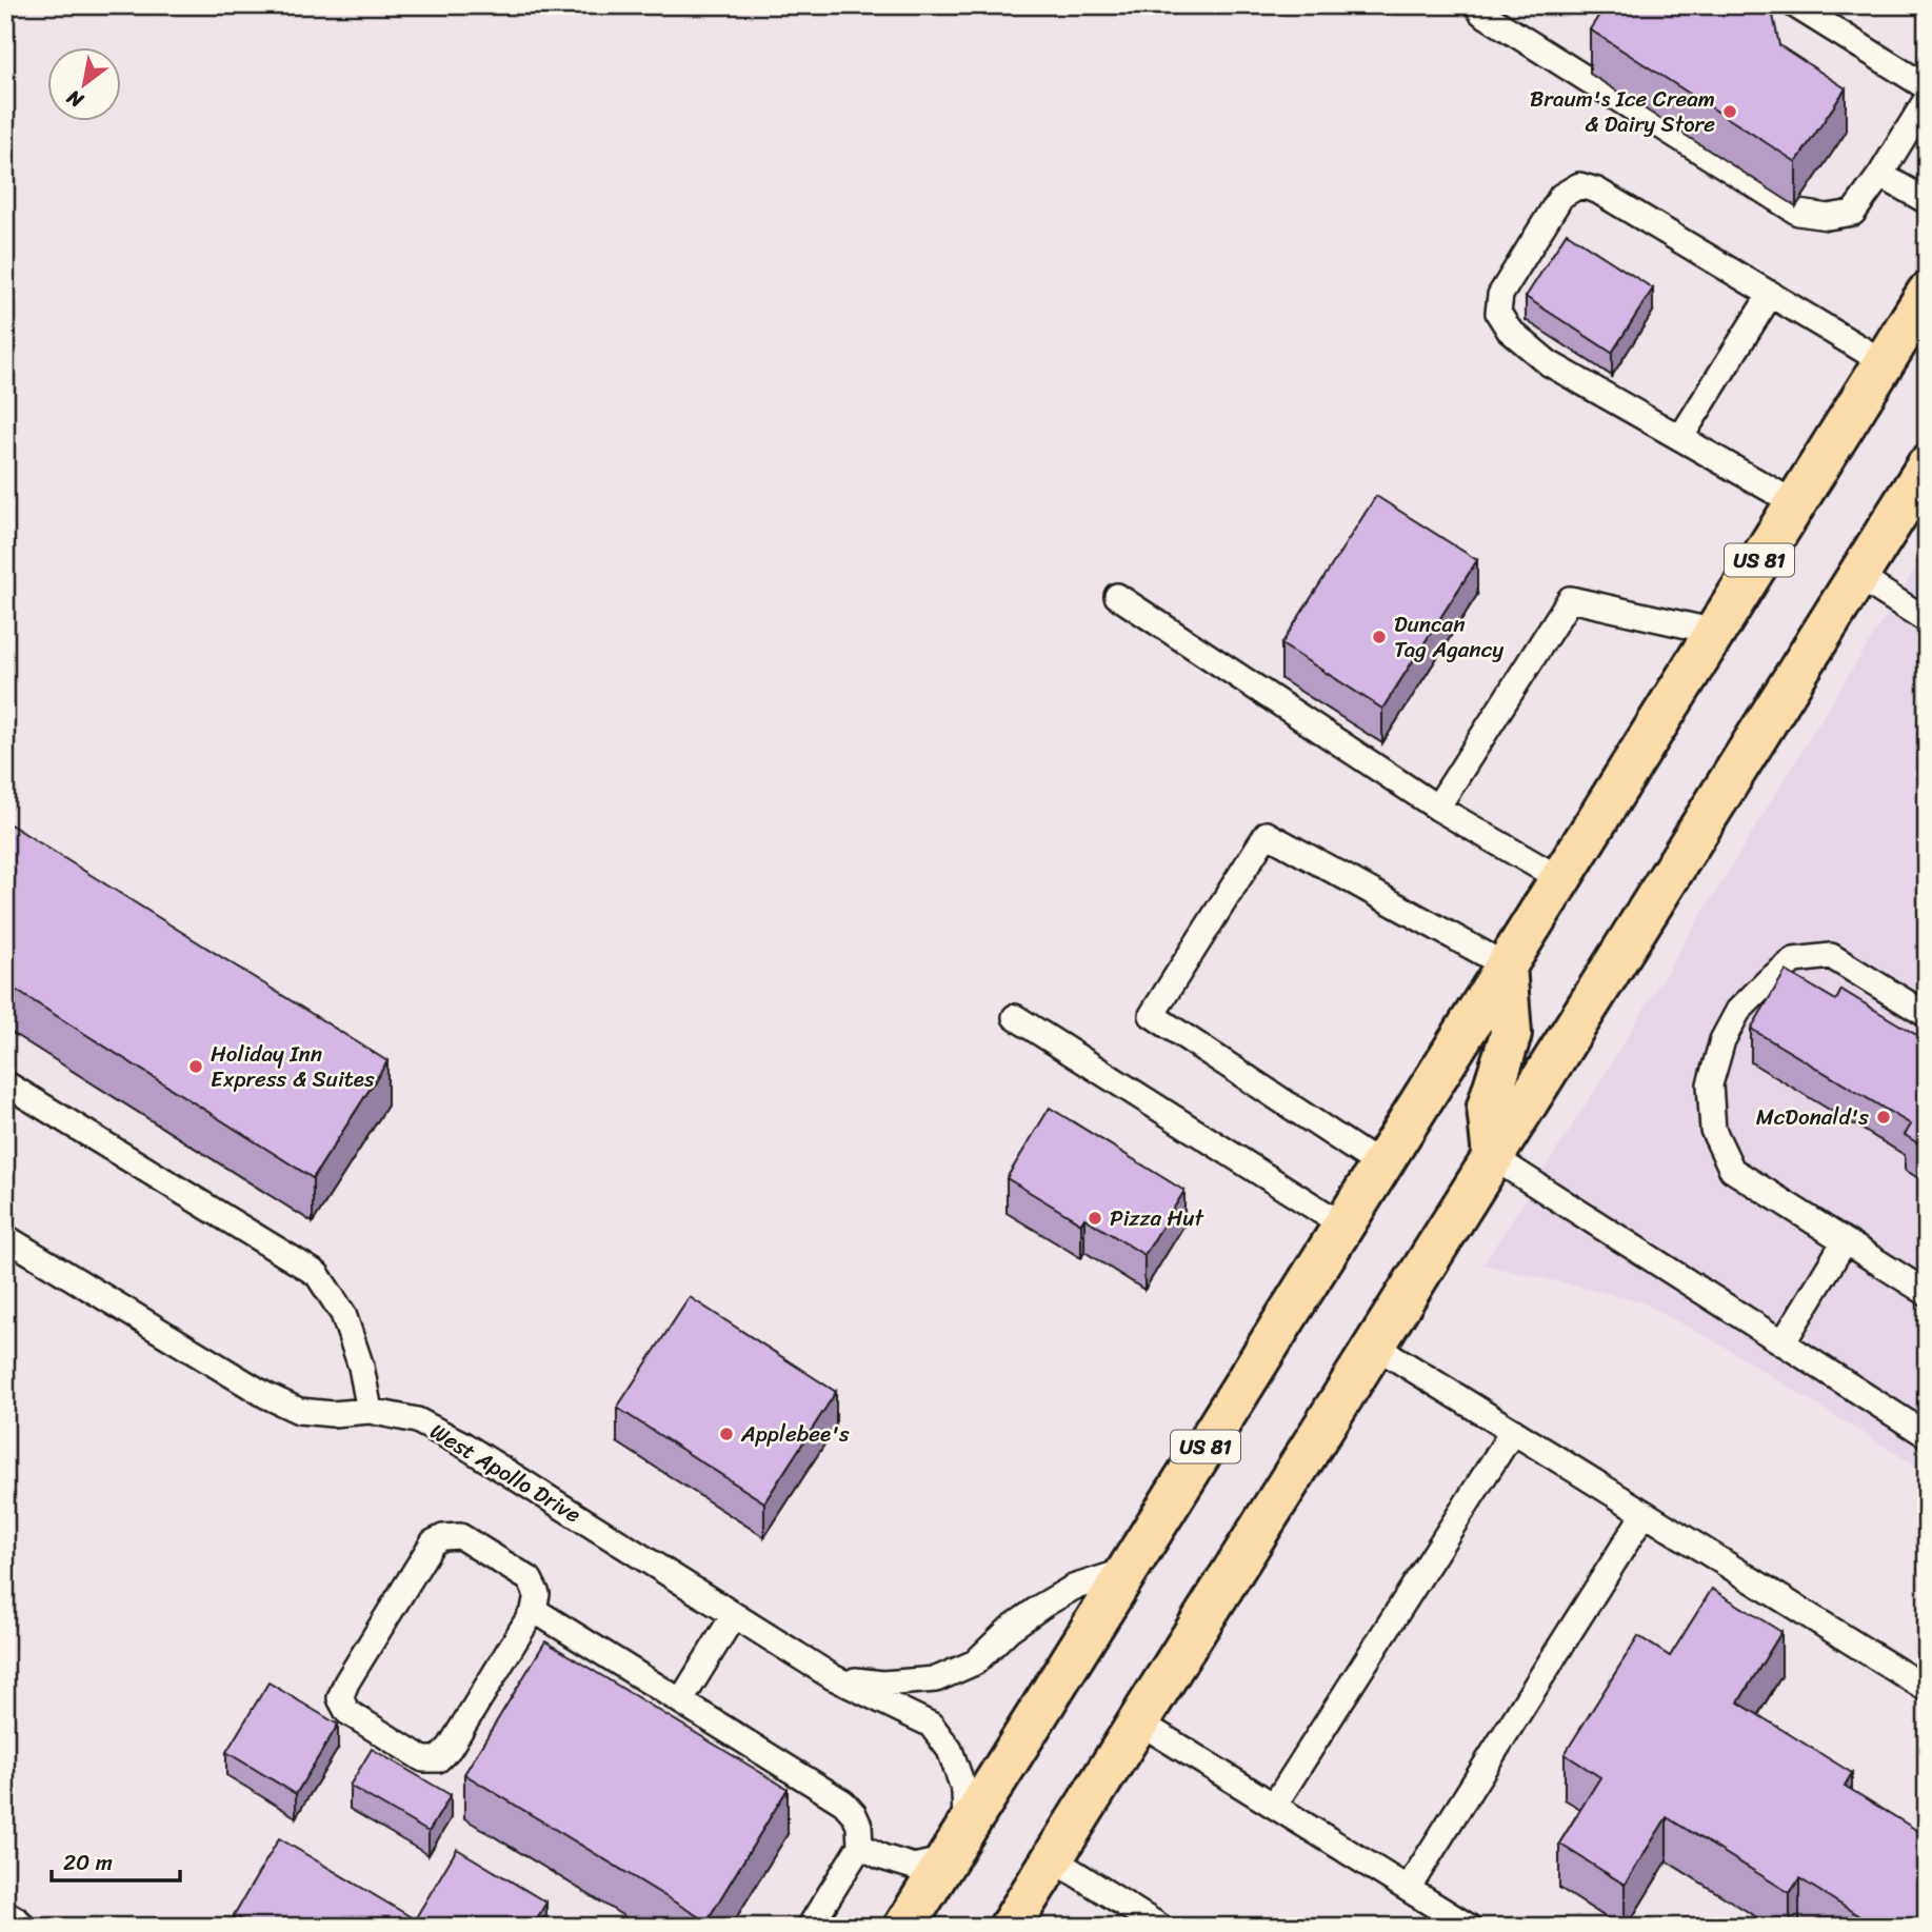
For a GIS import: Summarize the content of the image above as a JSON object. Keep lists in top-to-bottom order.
{
  "streets": {
    "main road": ["US 81"],
    "lane": ["West Apollo Drive"]
  },
  "crossings": [
    ["US 81", "West Apollo Drive"]
  ],
  "places": [
    "Braum's Ice Cream & Dairy Store",
    "Duncan Tag Agancy",
    "Holiday Inn Express & Suites",
    "McDonald's",
    "Pizza Hut",
    "Applebee's"
  ],
  "scale_bar": "20 m",
  "north": "bottom left"
}
